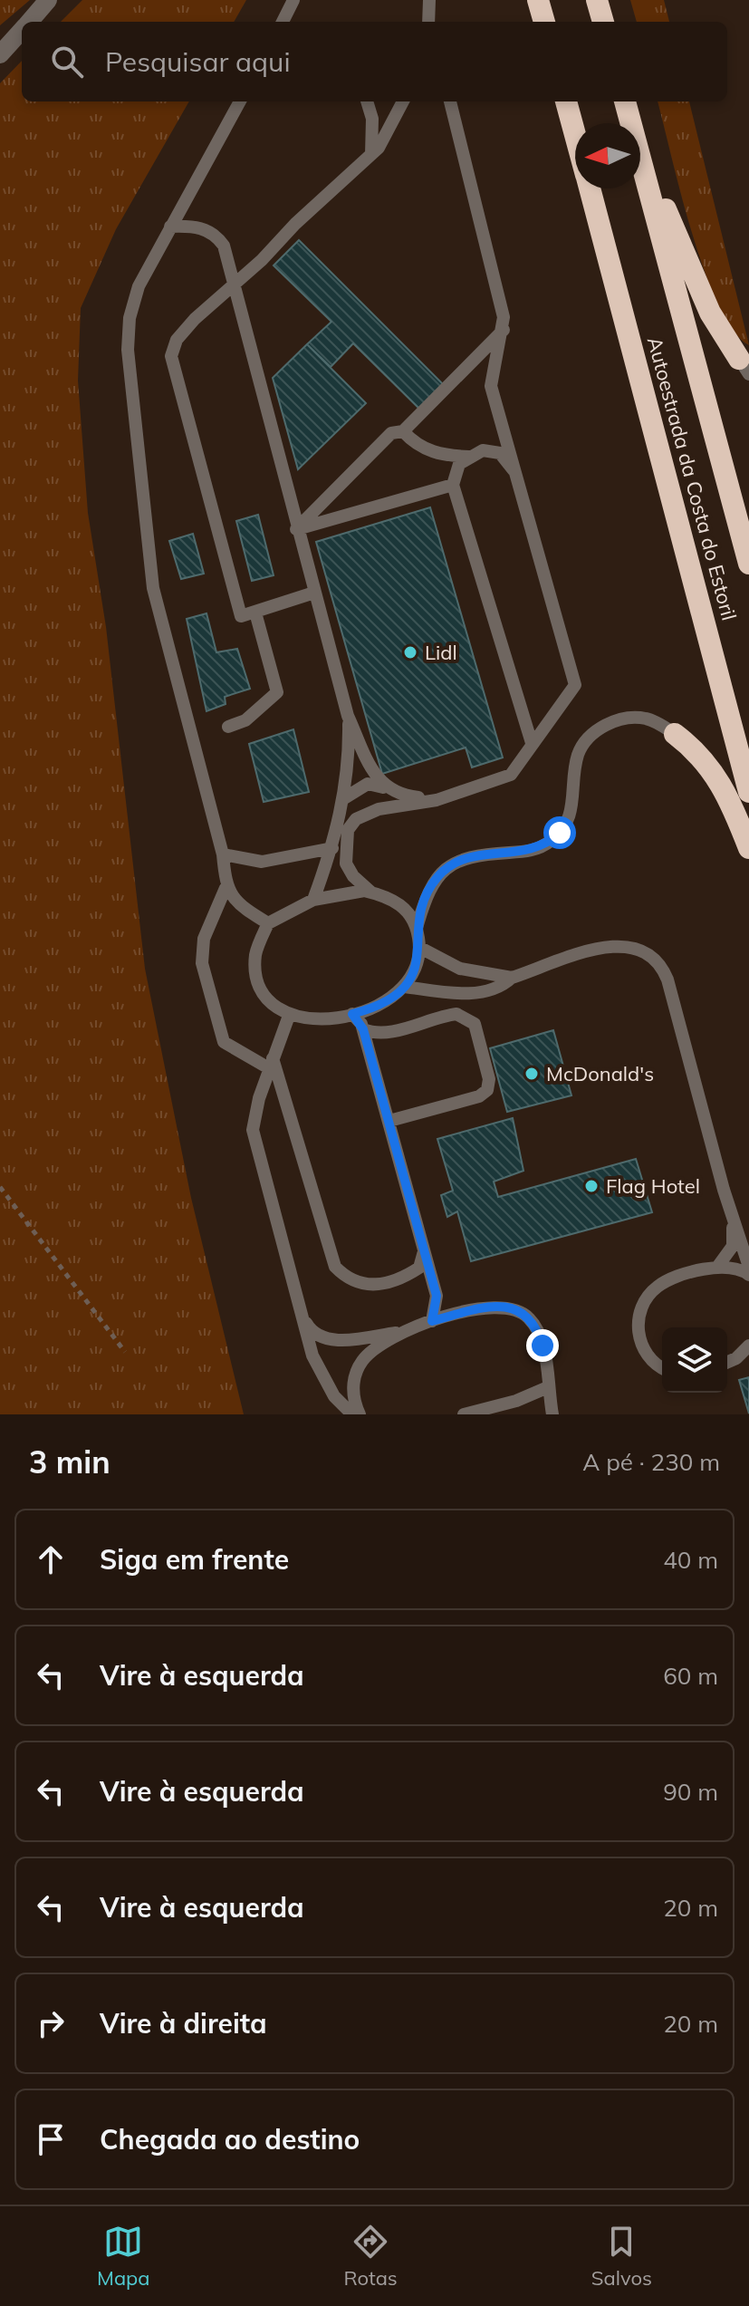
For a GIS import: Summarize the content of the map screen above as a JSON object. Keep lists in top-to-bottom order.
{
  "streets": {
    "highway": ["Autoestrada da Costa do Estoril"]
  },
  "places": ["Lidl", "McDonald's", "Flag Hotel"],
  "north": "left",
  "page": {
    "search": "Pesquisar aqui",
    "heading": ["3 min", "A pé · 230 m"],
    "list": [
      ["Siga em frente", "40 m"],
      ["Vire à esquerda", "60 m"],
      ["Vire à esquerda", "90 m"],
      ["Vire à esquerda", "20 m"],
      ["Vire à direita", "20 m"],
      "Chegada ao destino"
    ],
    "nav": ["Mapa", "Rotas", "Salvos"]
  }
}
